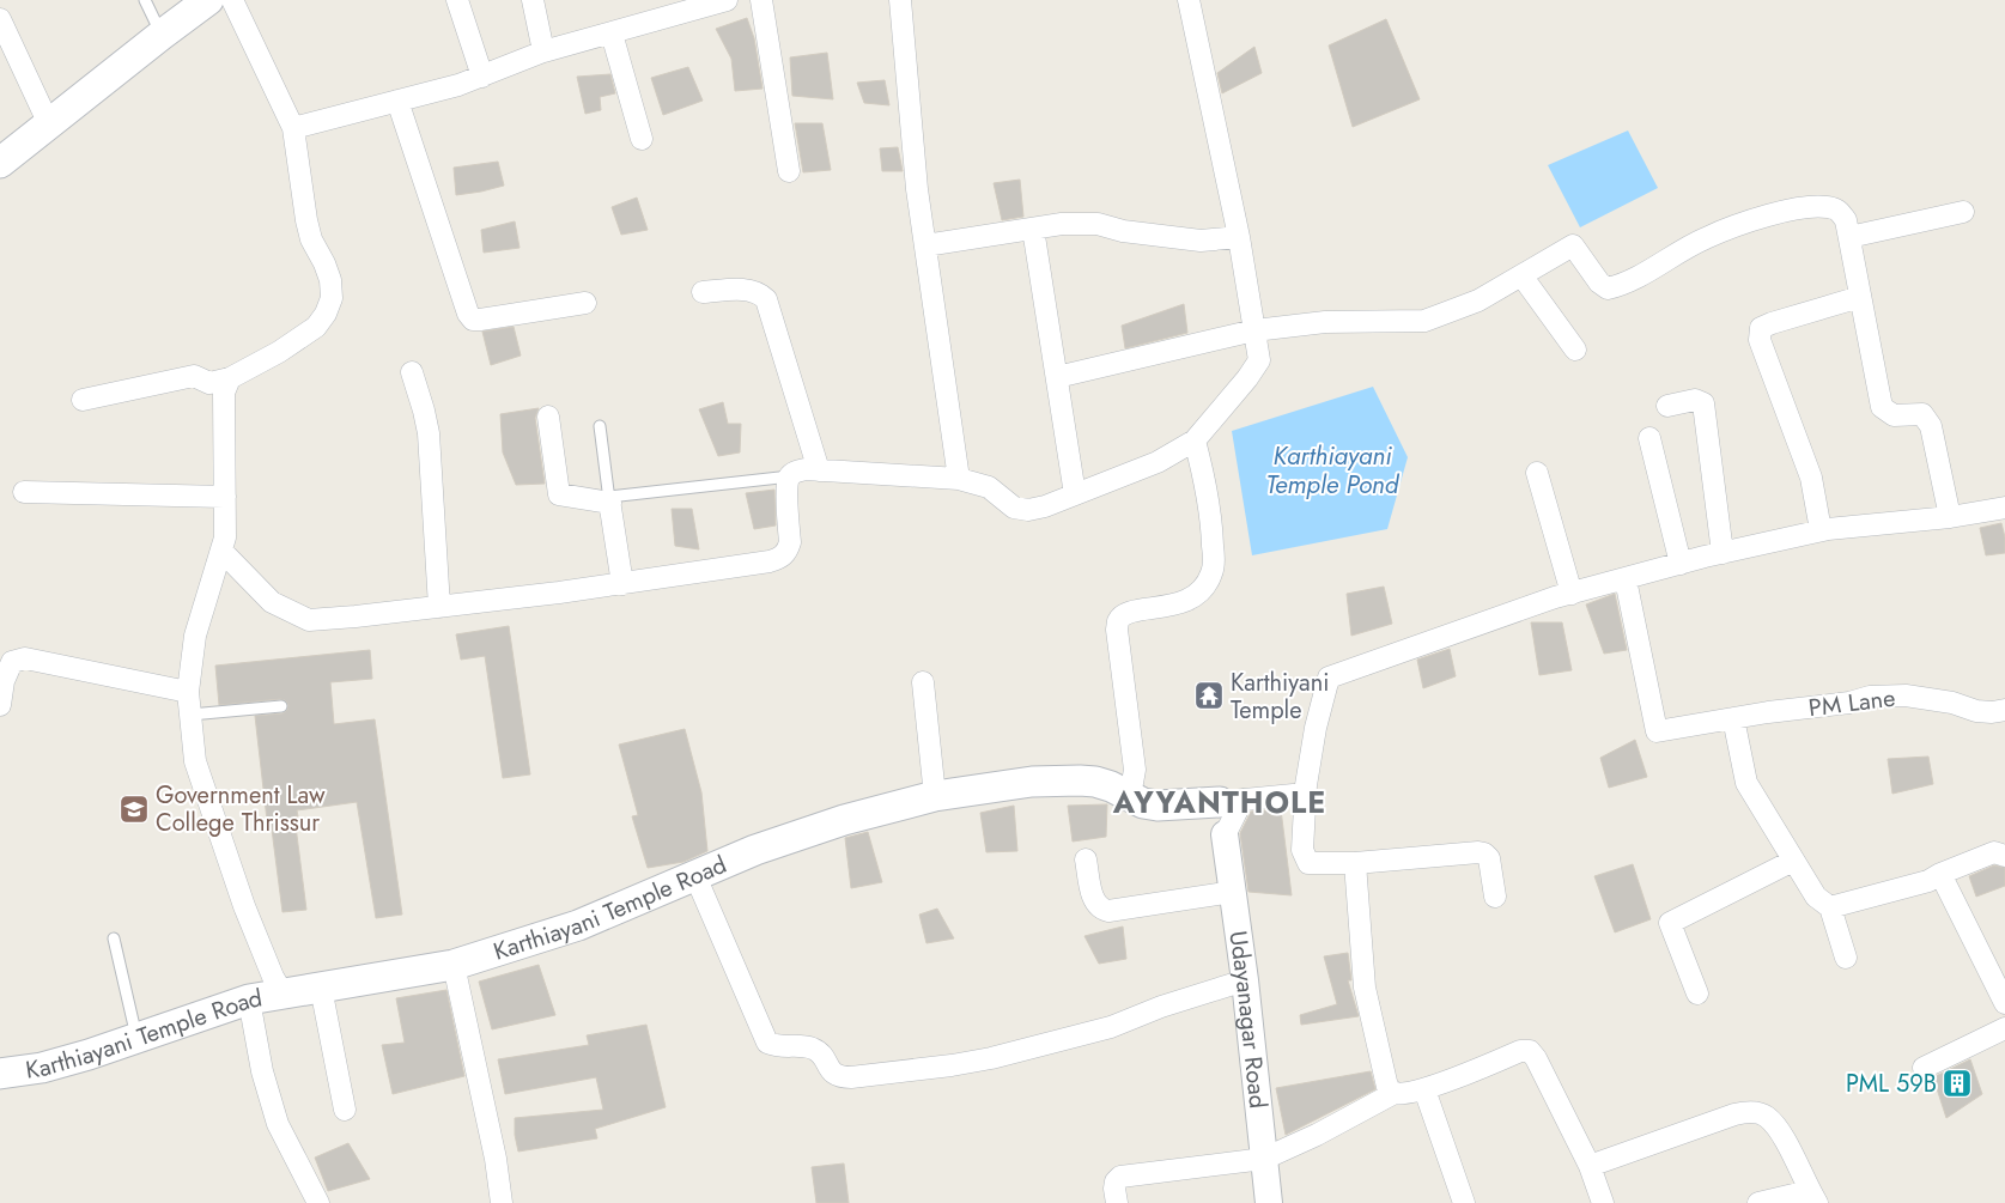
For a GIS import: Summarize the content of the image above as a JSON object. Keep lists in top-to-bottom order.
{
  "streets": {
    "main road": ["Karthiayani Temple Road"],
    "street": ["PM Lane", "Udayanagar Road"]
  },
  "districts": ["AYYANTHOLE"],
  "water": ["Karthiayani Temple Pond"],
  "places": {
    "temple": ["Karthiyani Temple"],
    "school or university": ["Government Law College Thrissur"],
    "building": ["PML 59B"]
  }
}
